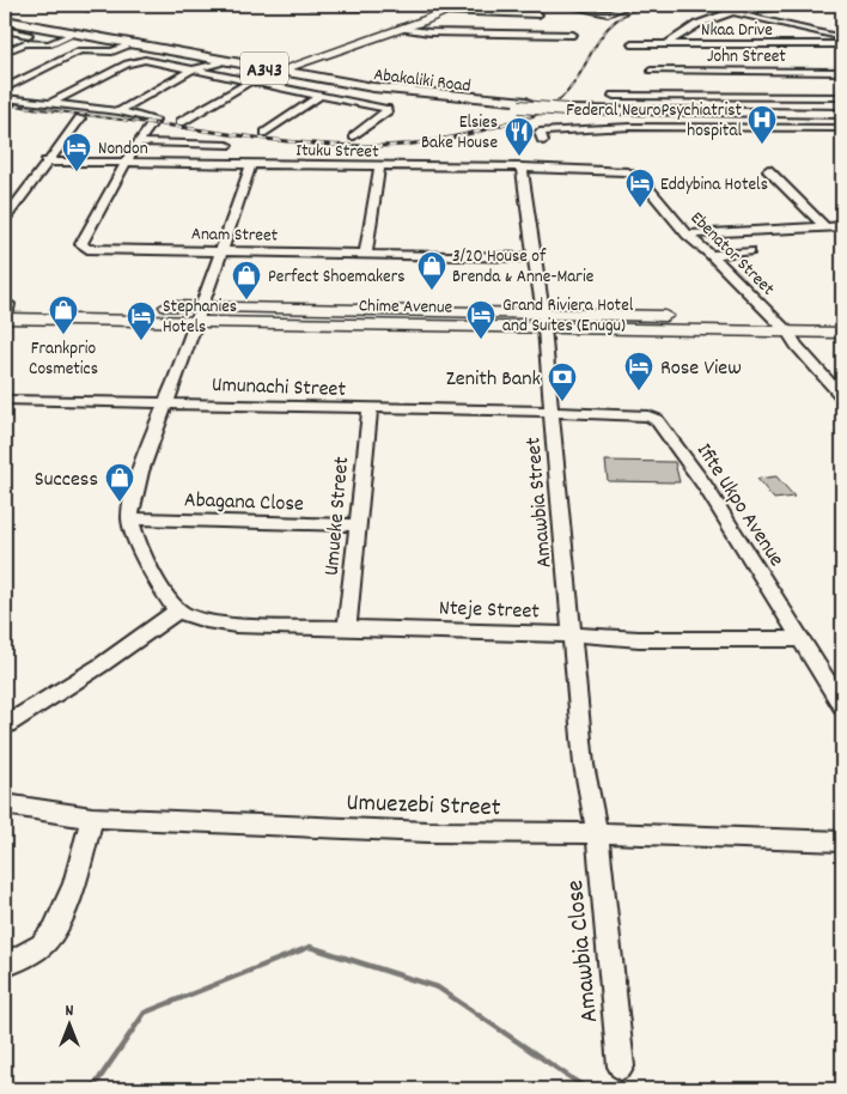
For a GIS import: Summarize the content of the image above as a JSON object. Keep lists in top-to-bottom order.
{
  "streets": {
    "highway": ["A343", "Abakaliki Road"],
    "main road": ["Chime Avenue"],
    "street": [
      "Nkaa Drive",
      "John Street",
      "Ituku Street",
      "Anam Street",
      "Ebenator Street",
      "Umunachi Street",
      "Abagana Close",
      "Amawbia Street",
      "Ifite Ukpo Avenue",
      "Umueke Street",
      "Nteje Street",
      "Umuezebi Street",
      "Amawbia Close"
    ]
  },
  "crossings": [
    ["Ituku Street", "Anam Street"],
    ["Ituku Street", "Ebenator Street"],
    ["Ituku Street", "Amawbia Street"],
    ["Anam Street", "Amawbia Street"],
    ["Ebenator Street", "Chime Avenue"],
    ["Chime Avenue", "Amawbia Street"],
    ["Umunachi Street", "Amawbia Street"],
    ["Umunachi Street", "Ifite Ukpo Avenue"],
    ["Umunachi Street", "Umueke Street"],
    ["Abagana Close", "Umueke Street"],
    ["Amawbia Street", "Ifite Ukpo Avenue"],
    ["Amawbia Street", "Nteje Street"],
    ["Amawbia Street", "Umuezebi Street"],
    ["Amawbia Street", "Amawbia Close"],
    ["Ifite Ukpo Avenue", "Nteje Street"],
    ["Umueke Street", "Nteje Street"],
    ["Umuezebi Street", "Amawbia Close"]
  ],
  "places": {
    "hospital": ["Federal NeuroPsychiatrist hospital"],
    "restaurant": ["Elsies Bake House"],
    "hotel": [
      "Nondon",
      "Eddybina Hotels",
      "Grand Riviera Hotel and Suites (Enugu)",
      "Stephanies Hotels",
      "Rose View"
    ],
    "shop": [
      "3/20 House of Brenda & Anne-Marie",
      "Perfect Shoemakers",
      "Frankprio Cosmetics",
      "Success"
    ],
    "bank": ["Zenith Bank"]
  },
  "north": "top"
}
